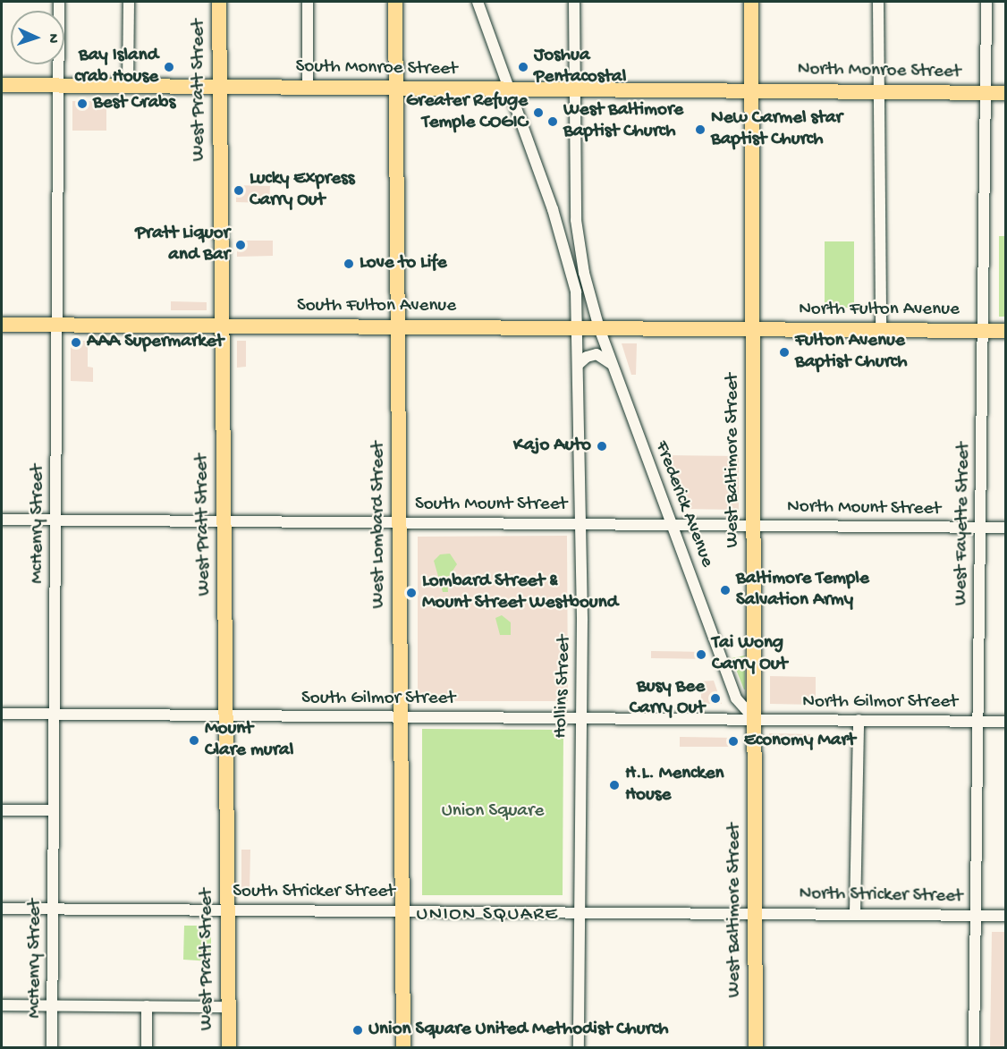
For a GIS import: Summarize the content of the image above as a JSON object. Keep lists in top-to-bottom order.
{
  "streets": {
    "main road": [
      "South Monroe Street",
      "North Monroe Street",
      "West Pratt Street",
      "South Fulton Avenue",
      "North Fulton Avenue",
      "West Baltimore Street",
      "West Lombard Street"
    ],
    "street": [
      "Frederick Avenue",
      "South Mount Street",
      "North Mount Street",
      "McHenry Street",
      "West Fayette Street",
      "Hollins Street",
      "South Gilmor Street",
      "North Gilmor Street",
      "South Stricker Street",
      "North Stricker Street"
    ]
  },
  "crossings": [
    ["South Monroe Street", "North Monroe Street"],
    ["South Monroe Street", "West Pratt Street"],
    ["South Monroe Street", "West Baltimore Street"],
    ["South Monroe Street", "McHenry Street"],
    ["South Monroe Street", "West Lombard Street"],
    ["North Monroe Street", "West Baltimore Street"],
    ["North Monroe Street", "West Fayette Street"],
    ["West Pratt Street", "South Fulton Avenue"],
    ["West Pratt Street", "South Mount Street"],
    ["West Pratt Street", "South Gilmor Street"],
    ["West Pratt Street", "South Stricker Street"],
    ["South Fulton Avenue", "North Fulton Avenue"],
    ["South Fulton Avenue", "West Baltimore Street"],
    ["South Fulton Avenue", "Frederick Avenue"],
    ["South Fulton Avenue", "McHenry Street"],
    ["South Fulton Avenue", "West Lombard Street"],
    ["South Fulton Avenue", "Hollins Street"],
    ["North Fulton Avenue", "West Baltimore Street"],
    ["North Fulton Avenue", "West Fayette Street"],
    ["West Baltimore Street", "Frederick Avenue"],
    ["West Baltimore Street", "South Mount Street"],
    ["West Baltimore Street", "North Mount Street"],
    ["West Baltimore Street", "South Gilmor Street"],
    ["West Baltimore Street", "North Gilmor Street"],
    ["West Baltimore Street", "South Stricker Street"],
    ["West Baltimore Street", "North Stricker Street"],
    ["Frederick Avenue", "South Mount Street"],
    ["Frederick Avenue", "South Gilmor Street"],
    ["Frederick Avenue", "North Gilmor Street"],
    ["South Mount Street", "North Mount Street"],
    ["South Mount Street", "McHenry Street"],
    ["South Mount Street", "West Lombard Street"],
    ["South Mount Street", "Hollins Street"],
    ["North Mount Street", "West Fayette Street"],
    ["McHenry Street", "South Gilmor Street"],
    ["McHenry Street", "South Stricker Street"],
    ["West Fayette Street", "North Gilmor Street"],
    ["West Fayette Street", "North Stricker Street"],
    ["West Lombard Street", "South Gilmor Street"],
    ["West Lombard Street", "South Stricker Street"],
    ["Hollins Street", "South Gilmor Street"],
    ["Hollins Street", "South Stricker Street"],
    ["South Gilmor Street", "North Gilmor Street"],
    ["South Stricker Street", "North Stricker Street"]
  ],
  "districts": ["UNION SQUARE"],
  "parks": ["Union Square"],
  "places": [
    "Bay Island crab House",
    "Joshua Pentacostal",
    "Best Crabs",
    "Greater Refuge Temple COGIC",
    "West Baltimore Baptist Church",
    "New Carmel star Baptist Church",
    "Lucky Express Carry Out",
    "Pratt Liquor and Bar",
    "Love to Life",
    "AAA Supermarket",
    "Fulton Avenue Baptist Church",
    "Kajo Auto",
    "Baltimore Temple Salvation Army",
    "Lombard Street & Mount Street Westbound",
    "Tai Wong Carry Out",
    "Busy Bee Carry Out",
    "Mount Clare mural",
    "Economy Mart",
    "H.L. Mencken House",
    "Union Square United Methodist Church"
  ],
  "north": "right"
}
